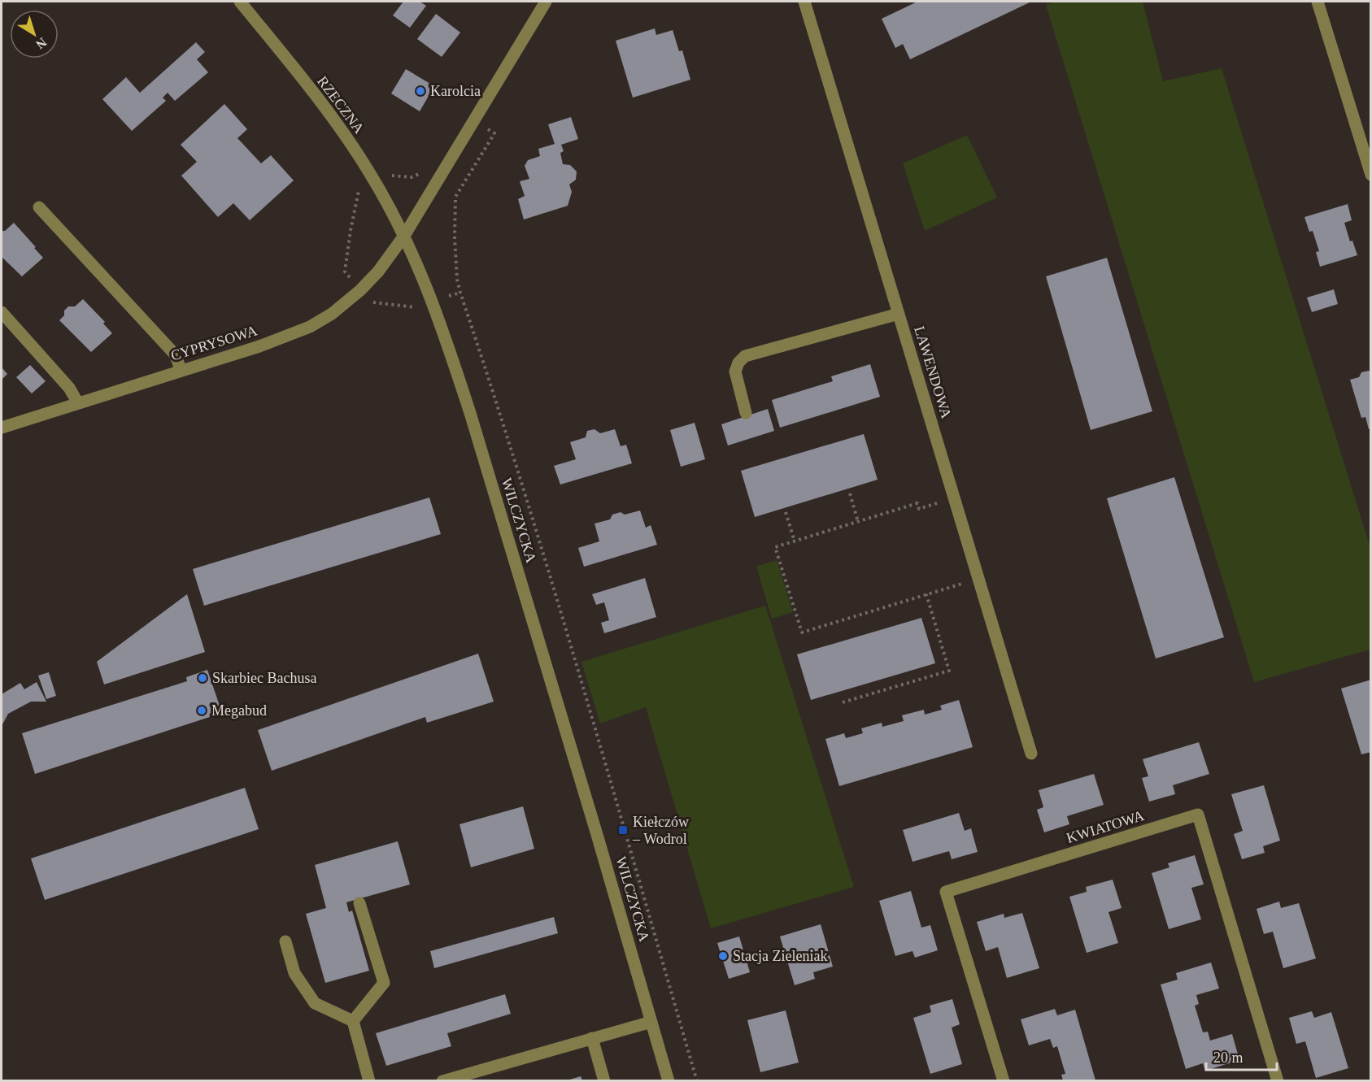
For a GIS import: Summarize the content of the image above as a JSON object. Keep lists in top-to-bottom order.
{
  "streets": {
    "street": [
      "RZECZNA",
      "CYPRYSOWA",
      "LAWENDOWA",
      "WILCZYCKA",
      "KWIATOWA"
    ]
  },
  "crossings": [
    ["RZECZNA", "CYPRYSOWA"],
    ["RZECZNA", "WILCZYCKA"],
    ["CYPRYSOWA", "WILCZYCKA"]
  ],
  "places": {
    "other": [
      "Karolcia",
      "Skarbiec Bachusa",
      "Megabud",
      "Stacja Zieleniak"
    ],
    "transit": ["Kiełczów – Wodrol"]
  },
  "scale_bar": "20 m",
  "north": "bottom right"
}
